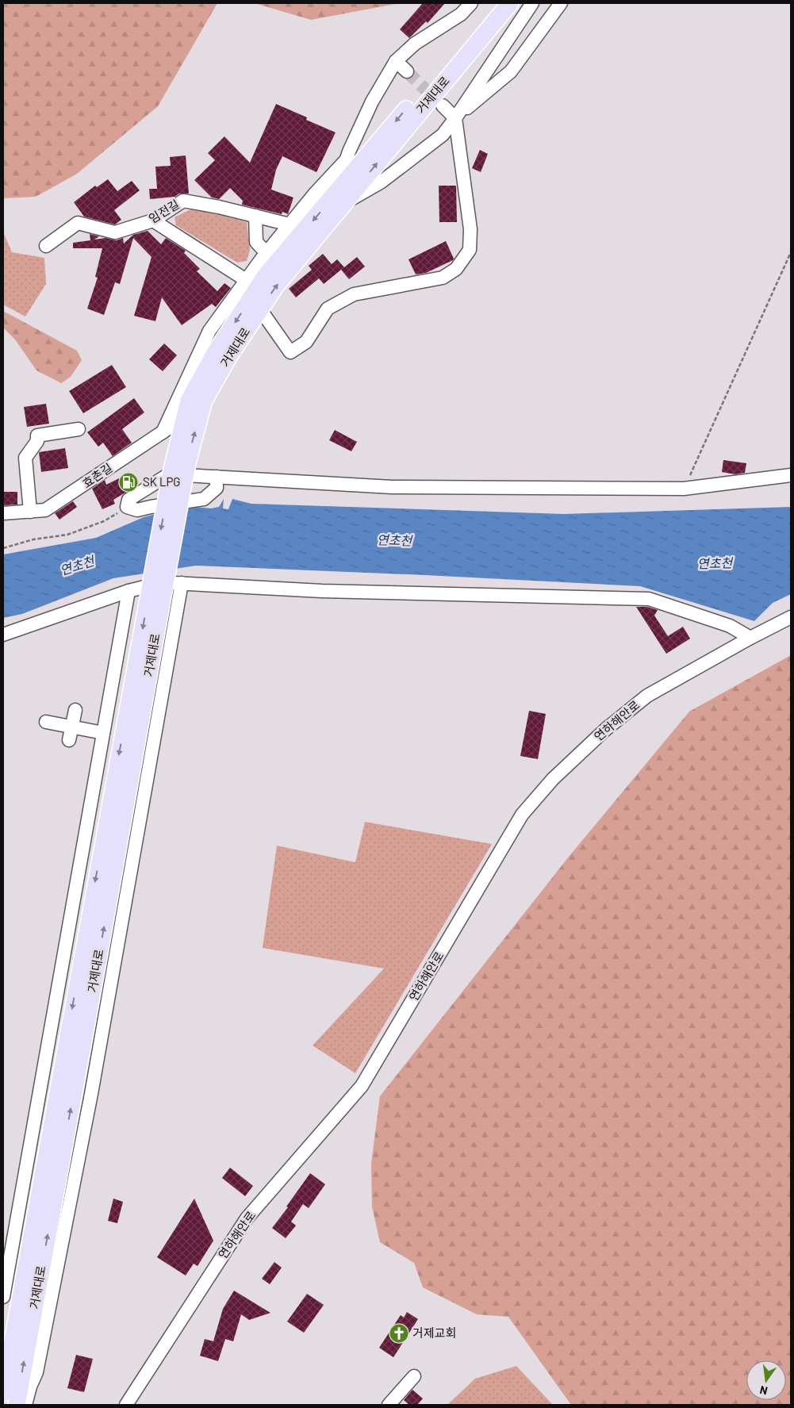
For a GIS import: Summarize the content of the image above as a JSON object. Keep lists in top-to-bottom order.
{
  "streets": {
    "main road": ["거제대로"],
    "street": ["임전길", "효촌길", "연하해안로"]
  },
  "crossings": [
    ["거제대로", "효촌길"]
  ],
  "water": ["연초천"],
  "places": {
    "fuel station": ["SK LPG"],
    "church": ["거제교회"]
  },
  "north": "bottom"
}
